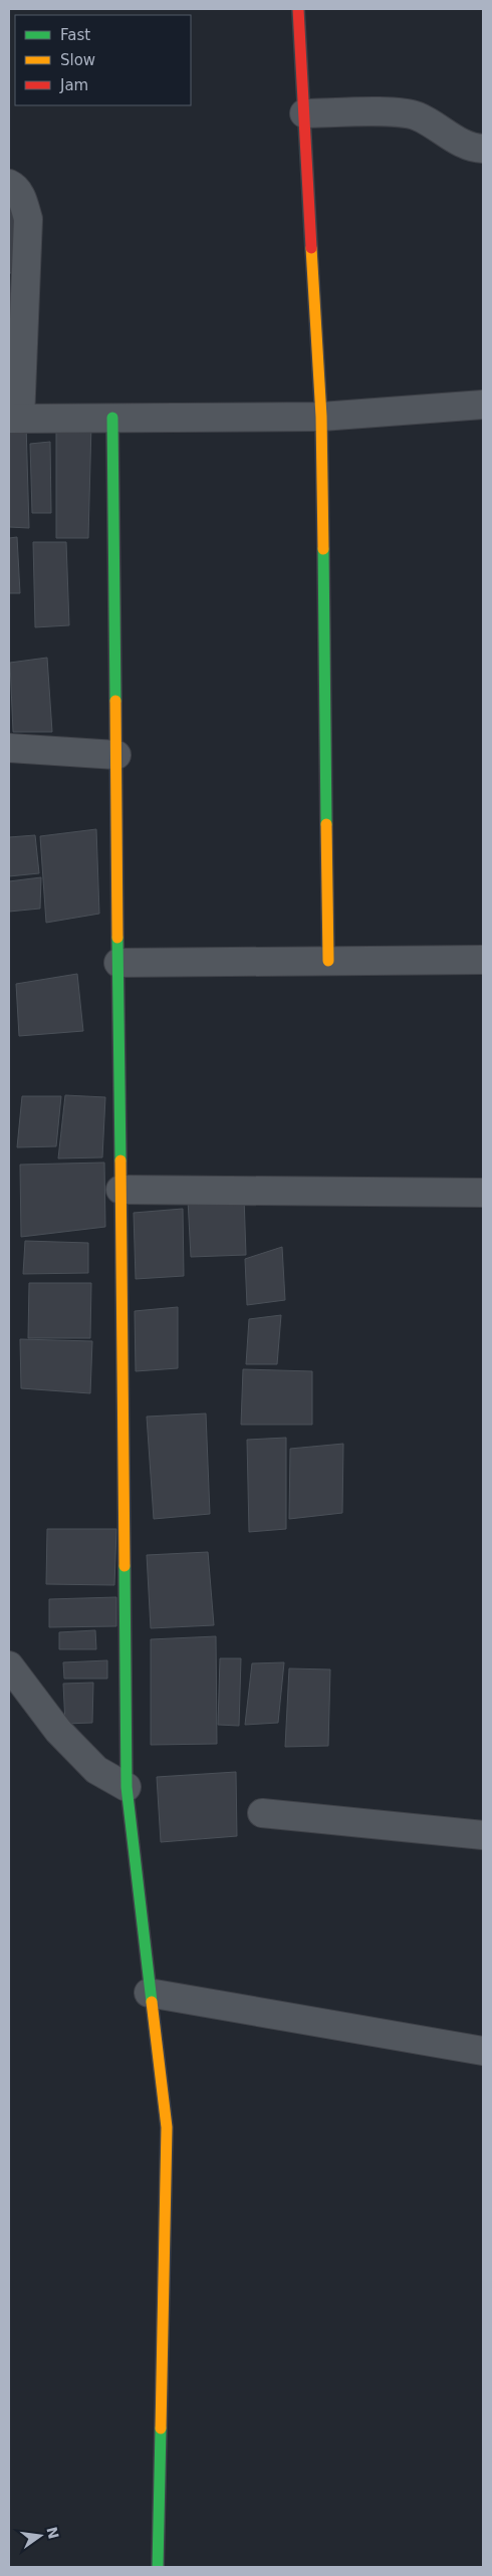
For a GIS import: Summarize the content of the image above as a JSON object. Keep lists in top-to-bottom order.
{
  "legend": ["Fast", "Slow", "Jam"],
  "north": "right"
}
